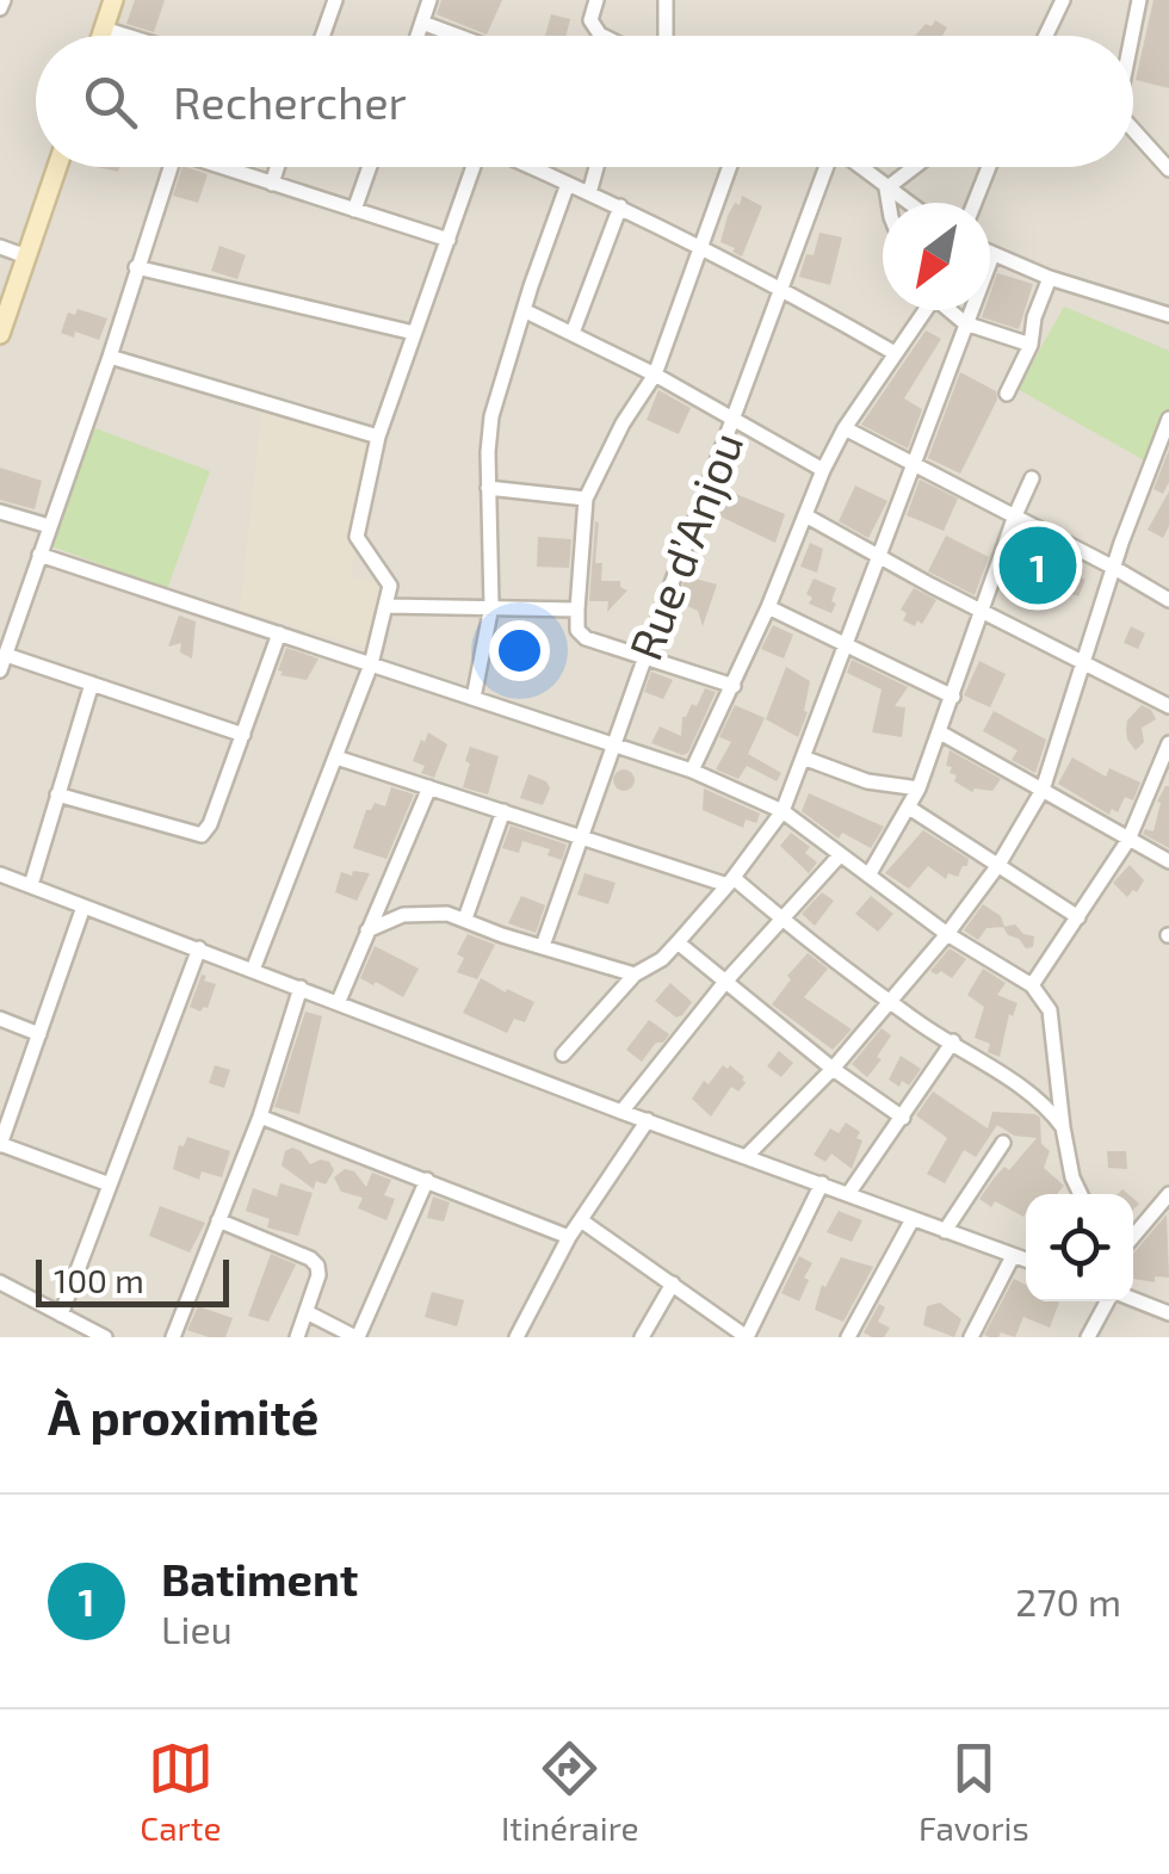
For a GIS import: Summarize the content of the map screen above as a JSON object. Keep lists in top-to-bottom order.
{
  "streets": {
    "street": ["Rue d’Anjou"]
  },
  "scale_bar": "100 m",
  "north": "bottom left",
  "page": {
    "search": "Rechercher",
    "pins": "1",
    "scale": "100 m",
    "heading": "À proximité",
    "list": [
      {
        "mark": "1",
        "name": "Batiment",
        "note": "Lieu",
        "value": "270 m"
      }
    ],
    "nav": ["Carte", "Itinéraire", "Favoris"]
  }
}
